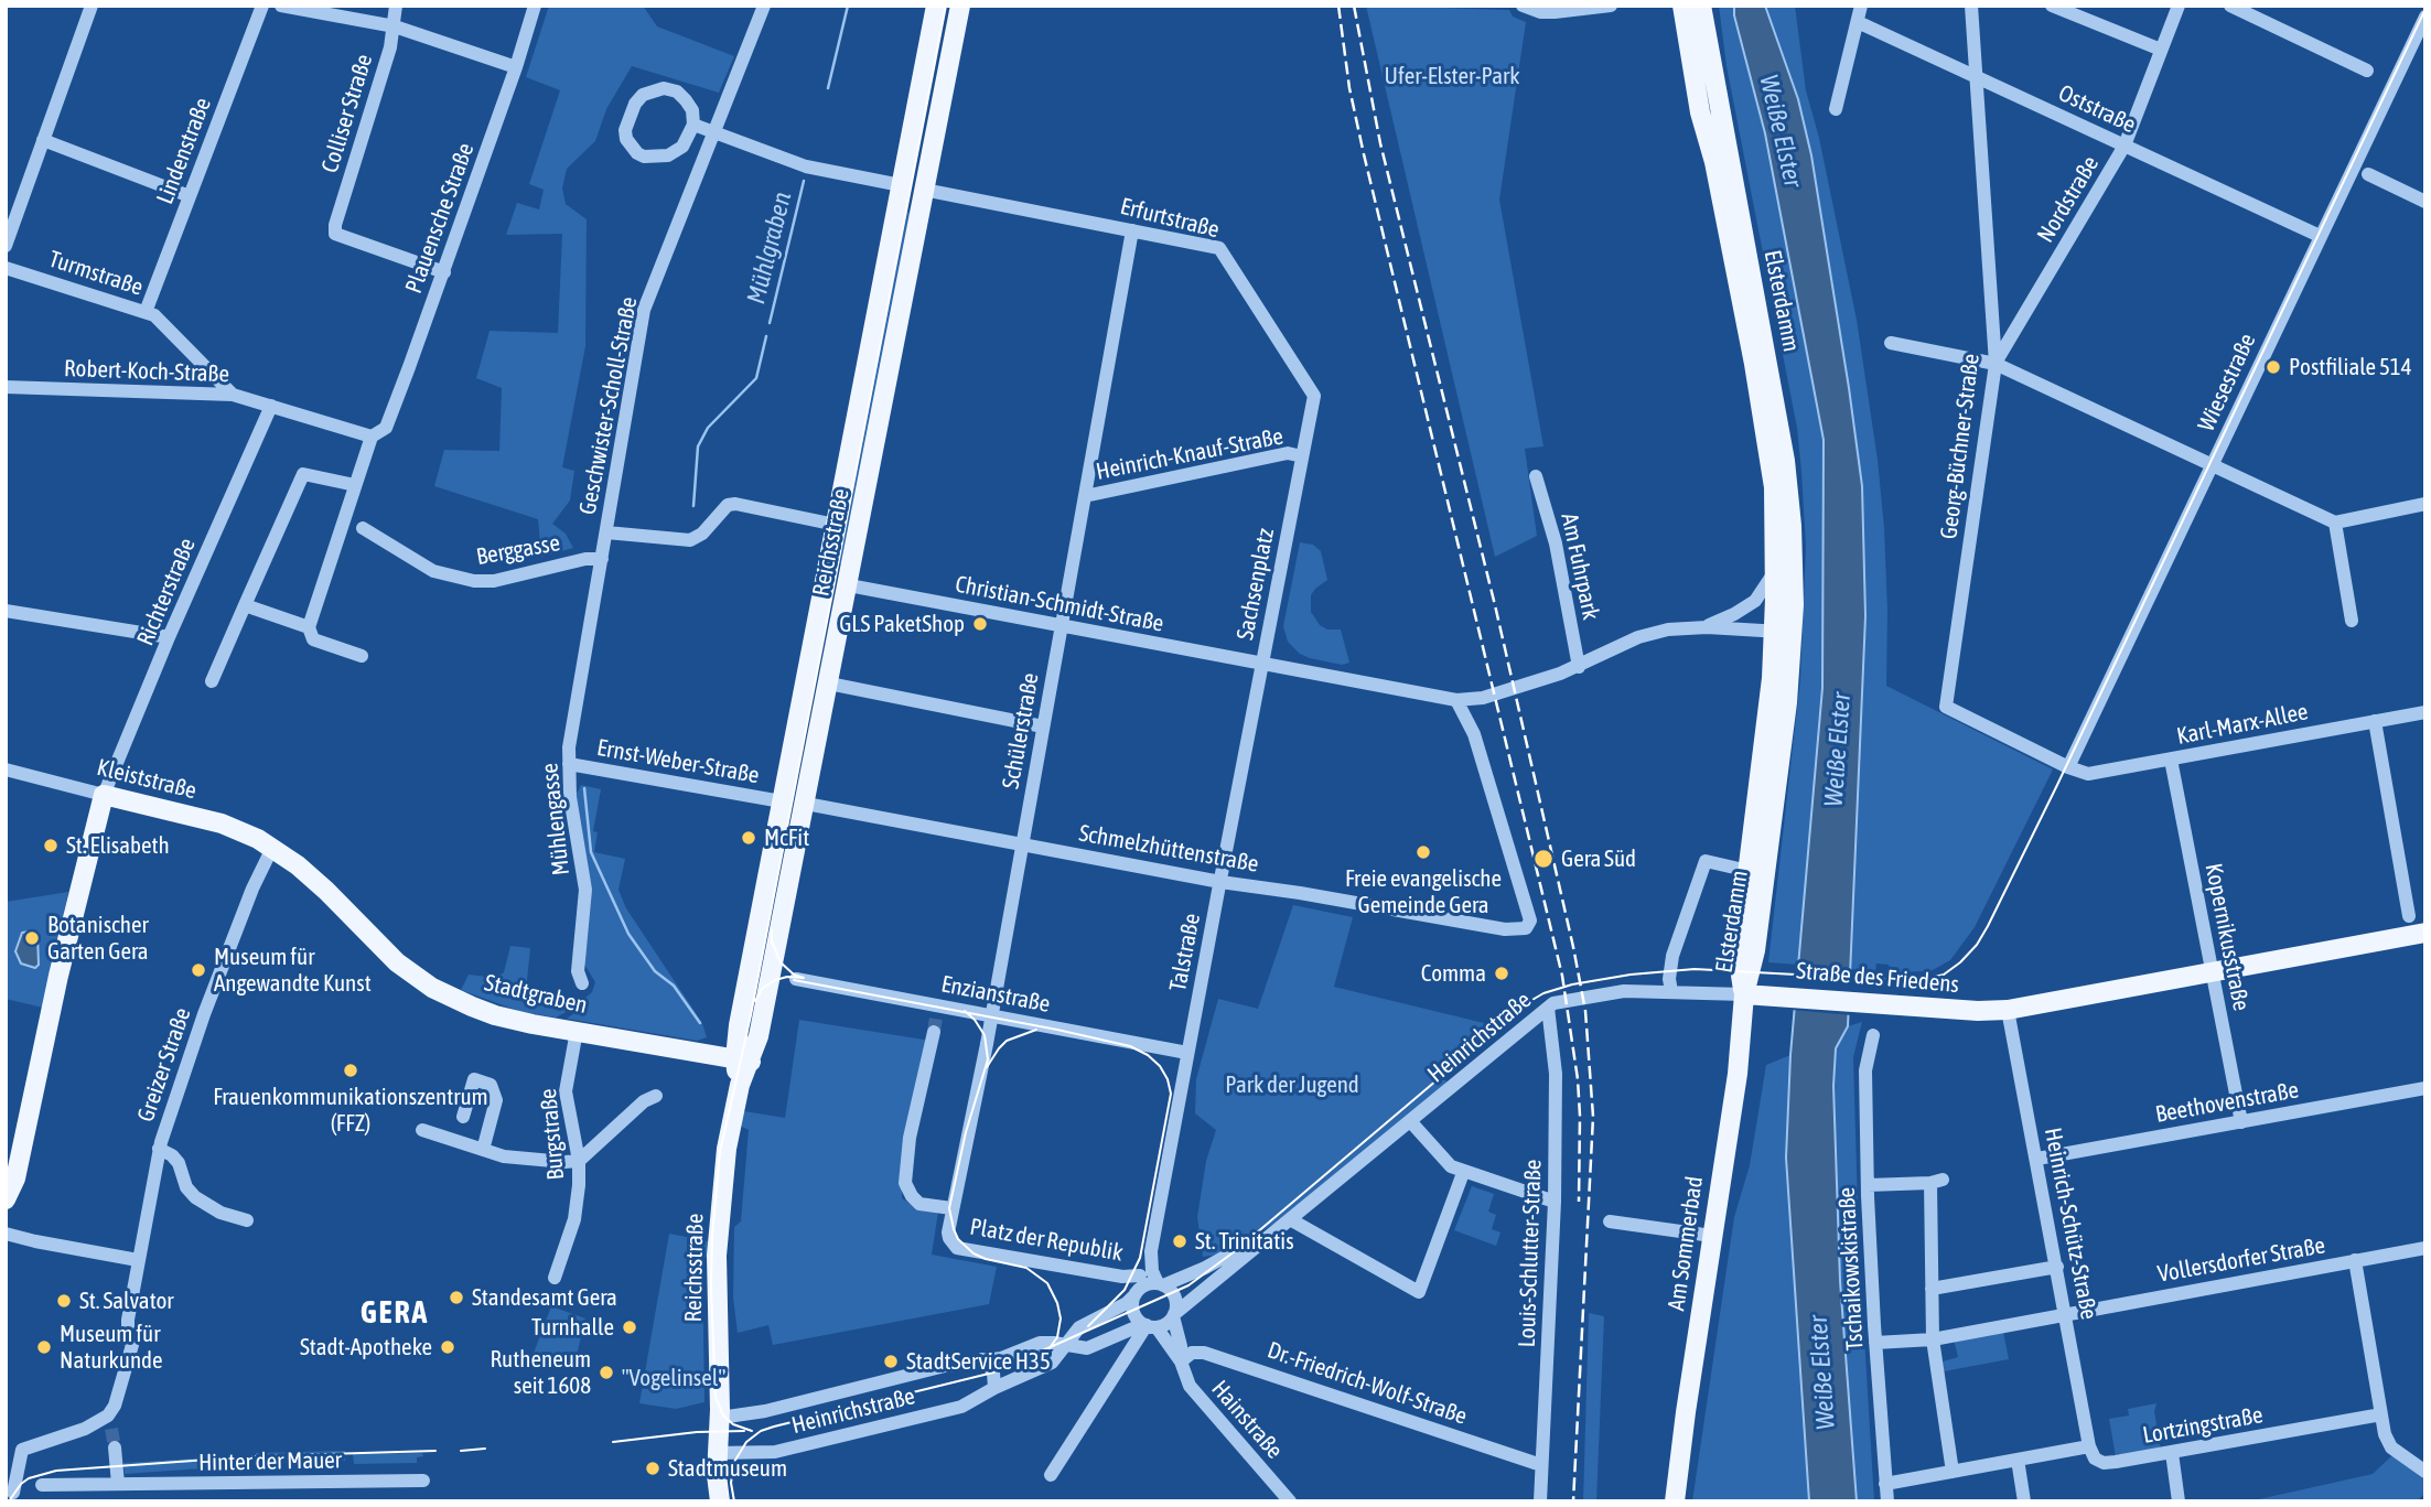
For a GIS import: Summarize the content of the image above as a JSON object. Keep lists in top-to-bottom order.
{
  "streets": {
    "main road": [
      "Elsterdamm",
      "Reichsstraße",
      "Kleiststraße",
      "Straße des Friedens",
      "Stadtgraben",
      "Am Sommerbad"
    ],
    "street": [
      "Oststraße",
      "Colliser Straße",
      "Lindenstraße",
      "Nordstraße",
      "Plauensche Straße",
      "Erfurtstraße",
      "Turmstraße",
      "Robert-Koch-Straße",
      "Wiesestraße",
      "Geschwister-Scholl-Straße",
      "Georg-Büchner-Straße",
      "Heinrich-Knauf-Straße",
      "Berggasse",
      "Am Fuhrpark",
      "Sachsenplatz",
      "Richterstraße",
      "Christian-Schmidt-Straße",
      "Karl-Marx-Allee",
      "Schülerstraße",
      "Ernst-Weber-Straße",
      "Mühlengasse",
      "Schmelzhüttenstraße",
      "Kopernikusstraße",
      "Talstraße",
      "Enzianstraße",
      "Heinrichstraße",
      "Greizer Straße",
      "Beethovenstraße",
      "Burgstraße",
      "Heinrich-Schütz-Straße",
      "Platz der Republik",
      "Louis-Schlutter-Straße",
      "Vollersdorfer Straße",
      "Tschaikowskistraße",
      "Dr.-Friedrich-Wolf-Straße",
      "Hainstraße",
      "Lortzingstraße",
      "Hinter der Mauer"
    ]
  },
  "crossings": [
    ["Oststraße", "Nordstraße"],
    ["Oststraße", "Wiesestraße"],
    ["Oststraße", "Georg-Büchner-Straße"],
    ["Colliser Straße", "Plauensche Straße"],
    ["Lindenstraße", "Turmstraße"],
    ["Nordstraße", "Georg-Büchner-Straße"],
    ["Plauensche Straße", "Robert-Koch-Straße"],
    ["Erfurtstraße", "Heinrich-Knauf-Straße"],
    ["Erfurtstraße", "Reichsstraße"],
    ["Erfurtstraße", "Sachsenplatz"],
    ["Erfurtstraße", "Schülerstraße"],
    ["Turmstraße", "Robert-Koch-Straße"],
    ["Elsterdamm", "Am Fuhrpark"],
    ["Elsterdamm", "Straße des Friedens"],
    ["Elsterdamm", "Heinrichstraße"],
    ["Elsterdamm", "Am Sommerbad"],
    ["Robert-Koch-Straße", "Richterstraße"],
    ["Wiesestraße", "Georg-Büchner-Straße"],
    ["Wiesestraße", "Karl-Marx-Allee"],
    ["Geschwister-Scholl-Straße", "Berggasse"],
    ["Geschwister-Scholl-Straße", "Mühlengasse"],
    ["Georg-Büchner-Straße", "Karl-Marx-Allee"],
    ["Heinrich-Knauf-Straße", "Sachsenplatz"],
    ["Heinrich-Knauf-Straße", "Schülerstraße"],
    ["Reichsstraße", "Christian-Schmidt-Straße"],
    ["Reichsstraße", "Ernst-Weber-Straße"],
    ["Reichsstraße", "Schmelzhüttenstraße"],
    ["Reichsstraße", "Stadtgraben"],
    ["Reichsstraße", "Heinrichstraße"],
    ["Berggasse", "Mühlengasse"],
    ["Am Fuhrpark", "Sachsenplatz"],
    ["Am Fuhrpark", "Schmelzhüttenstraße"],
    ["Sachsenplatz", "Christian-Schmidt-Straße"],
    ["Sachsenplatz", "Schmelzhüttenstraße"],
    ["Sachsenplatz", "Talstraße"],
    ["Richterstraße", "Kleiststraße"],
    ["Christian-Schmidt-Straße", "Schülerstraße"],
    ["Christian-Schmidt-Straße", "Talstraße"],
    ["Karl-Marx-Allee", "Kopernikusstraße"],
    ["Schülerstraße", "Schmelzhüttenstraße"],
    ["Schülerstraße", "Enzianstraße"],
    ["Schülerstraße", "Platz der Republik"],
    ["Ernst-Weber-Straße", "Mühlengasse"],
    ["Kleiststraße", "Stadtgraben"],
    ["Kleiststraße", "Greizer Straße"],
    ["Schmelzhüttenstraße", "Talstraße"],
    ["Kopernikusstraße", "Straße des Friedens"],
    ["Kopernikusstraße", "Beethovenstraße"],
    ["Talstraße", "Enzianstraße"],
    ["Talstraße", "Heinrichstraße"],
    ["Talstraße", "Platz der Republik"],
    ["Talstraße", "Hainstraße"],
    ["Straße des Friedens", "Heinrichstraße"],
    ["Straße des Friedens", "Heinrich-Schütz-Straße"],
    ["Straße des Friedens", "Am Sommerbad"],
    ["Stadtgraben", "Greizer Straße"],
    ["Stadtgraben", "Burgstraße"],
    ["Heinrichstraße", "Am Sommerbad"],
    ["Heinrichstraße", "Louis-Schlutter-Straße"],
    ["Heinrichstraße", "Hainstraße"],
    ["Beethovenstraße", "Heinrich-Schütz-Straße"],
    ["Heinrich-Schütz-Straße", "Vollersdorfer Straße"],
    ["Heinrich-Schütz-Straße", "Lortzingstraße"],
    ["Louis-Schlutter-Straße", "Dr.-Friedrich-Wolf-Straße"],
    ["Vollersdorfer Straße", "Tschaikowskistraße"],
    ["Dr.-Friedrich-Wolf-Straße", "Hainstraße"]
  ],
  "districts": ["GERA"],
  "water": ["Weiße Elster", "Mühlgraben"],
  "parks": ["Ufer-Elster-Park", "Park der Jugend", "\"Vogelinsel\""],
  "places": [
    "Postfiliale 514",
    "GLS PaketShop",
    "McFit",
    "St. Elisabeth",
    "Freie evangelische Gemeinde Gera",
    "Gera Süd",
    "Botanischer Garten Gera",
    "Museum für Angewandte Kunst",
    "Comma",
    "Frauenkommunikationszentrum (FFZ)",
    "St. Trinitatis",
    "Standesamt Gera",
    "St. Salvator",
    "Turnhalle",
    "Museum für Naturkunde",
    "Stadt-Apotheke",
    "StadtService H35",
    "Rutheneum seit 1608",
    "Stadtmuseum"
  ]
}
